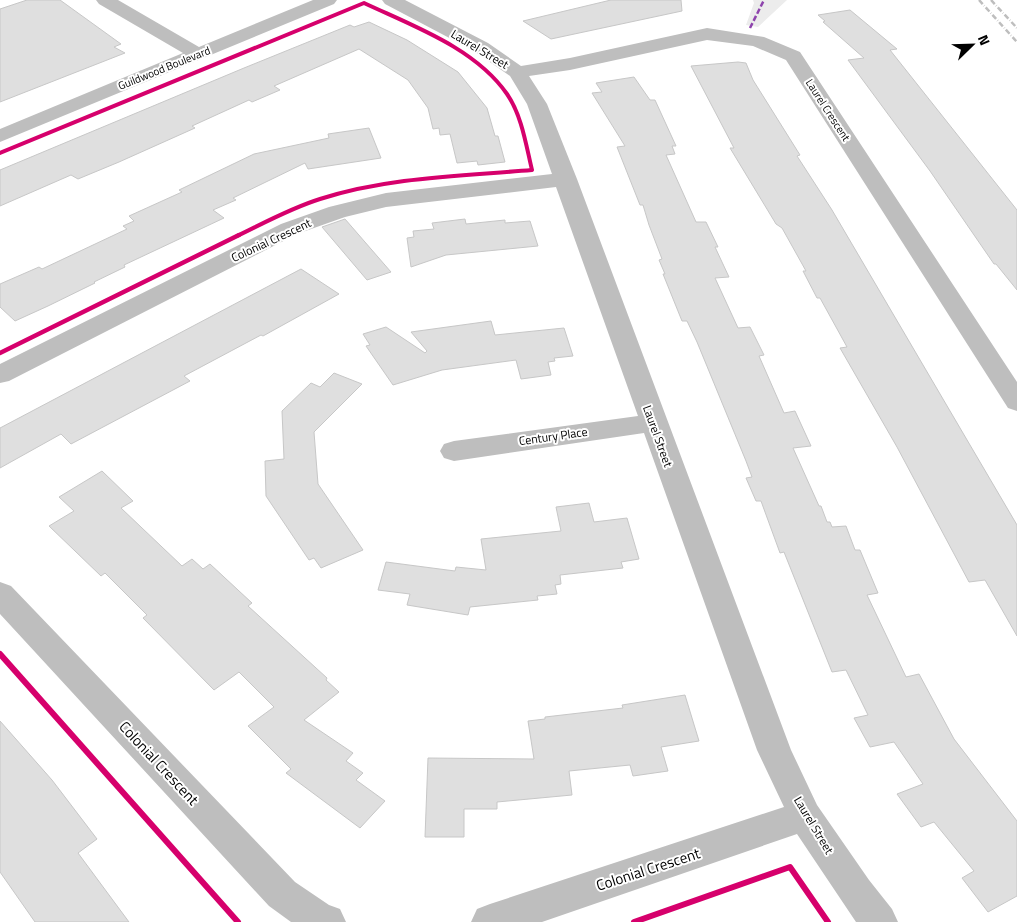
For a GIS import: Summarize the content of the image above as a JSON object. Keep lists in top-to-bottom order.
{
  "streets": {
    "street": [
      "Laurel Street",
      "Guildwood Boulevard",
      "Laurel Crescent",
      "Colonial Crescent",
      "Century Place"
    ]
  },
  "crossings": [
    ["Laurel Street", "Laurel Crescent"],
    ["Laurel Street", "Colonial Crescent"],
    ["Laurel Street", "Century Place"]
  ],
  "north": "top right"
}
